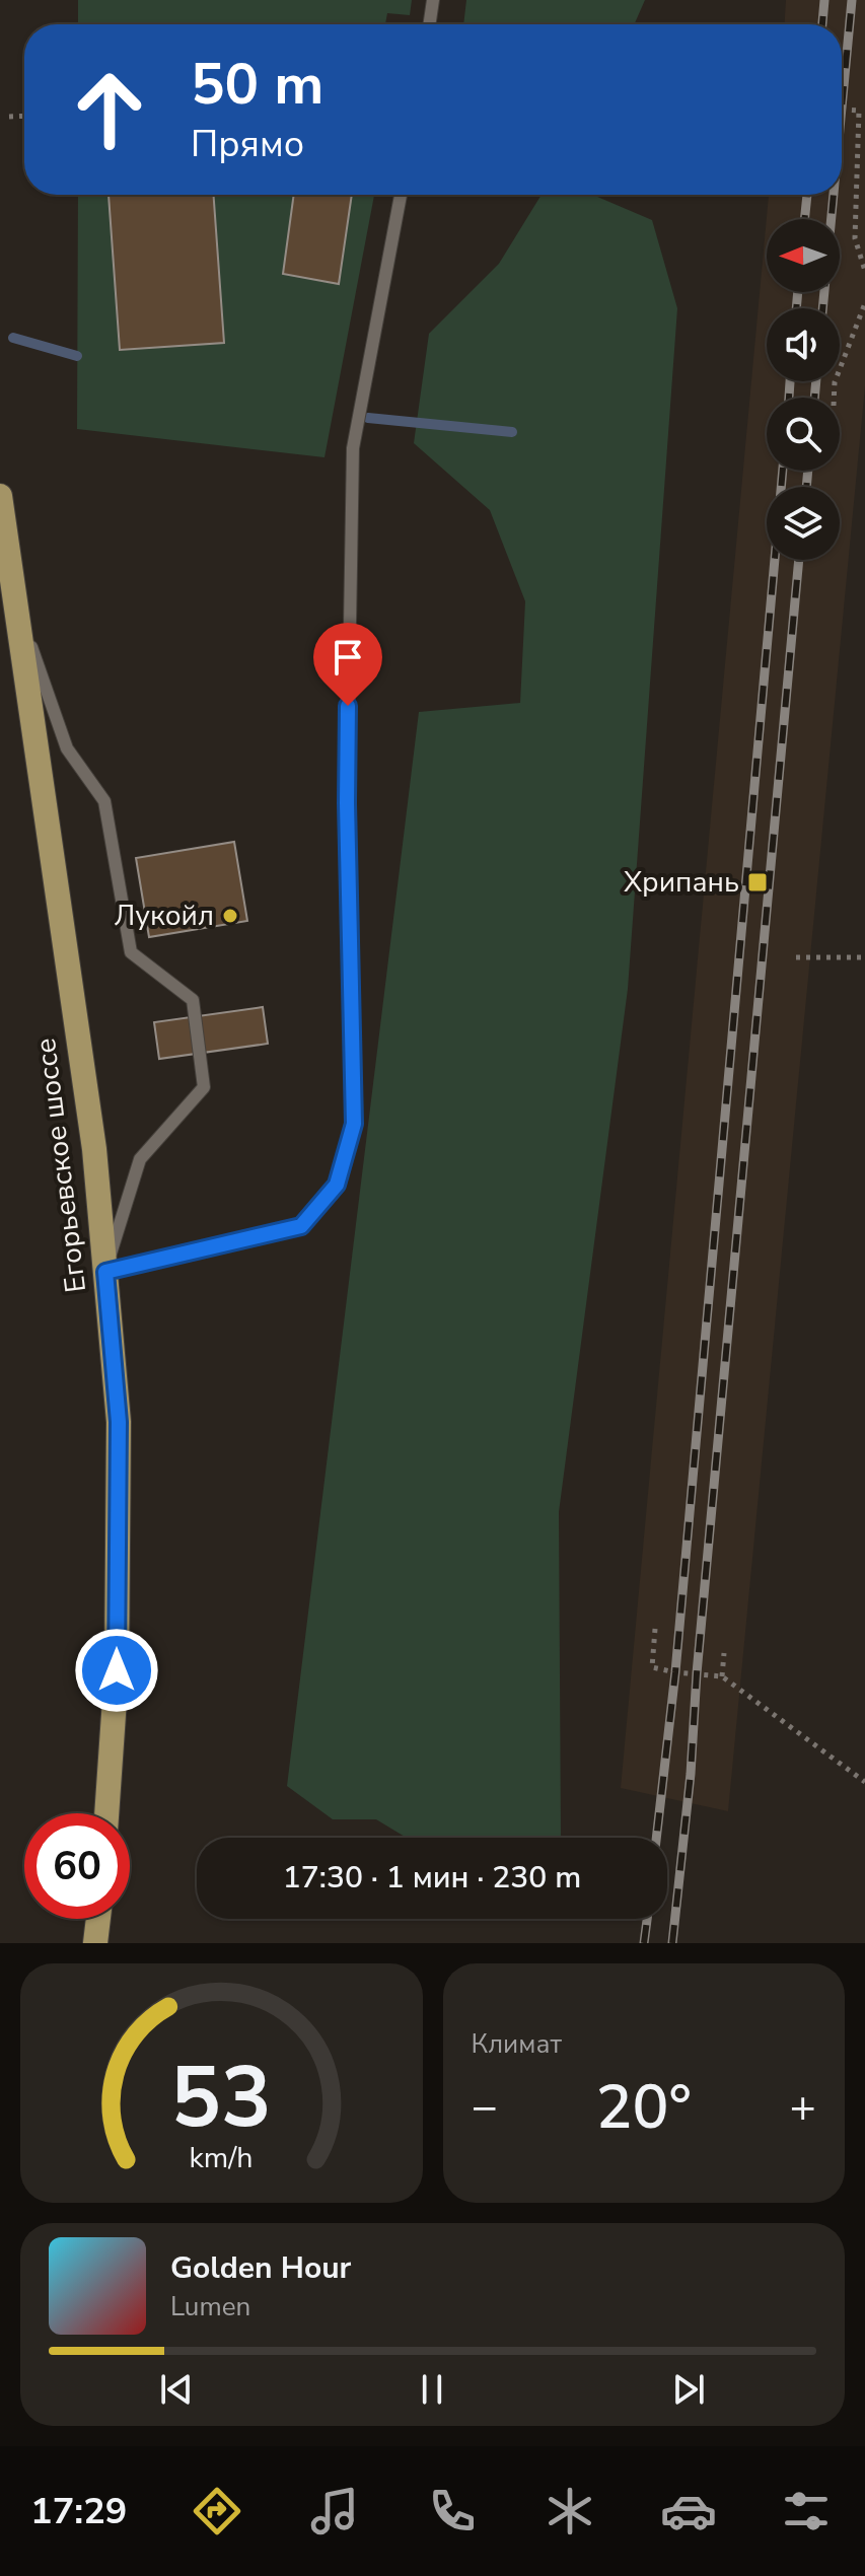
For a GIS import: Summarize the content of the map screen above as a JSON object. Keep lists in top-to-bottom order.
{
  "streets": {
    "main road": ["Егорьевское шоссе"]
  },
  "places": {
    "transit": ["Хрипань"],
    "other": ["Лукойл"]
  },
  "north": "left",
  "page": {
    "turn": ["50 m", "Прямо"],
    "limit": "60",
    "trip": "17:30 · 1 мин · 230 m",
    "tile": "Климат",
    "heat": ["−", "20°", "+"],
    "song": ["Golden Hour", "Lumen"],
    "tabs": "17:29",
    "gauge": ["53", "km/h"]
  }
}
